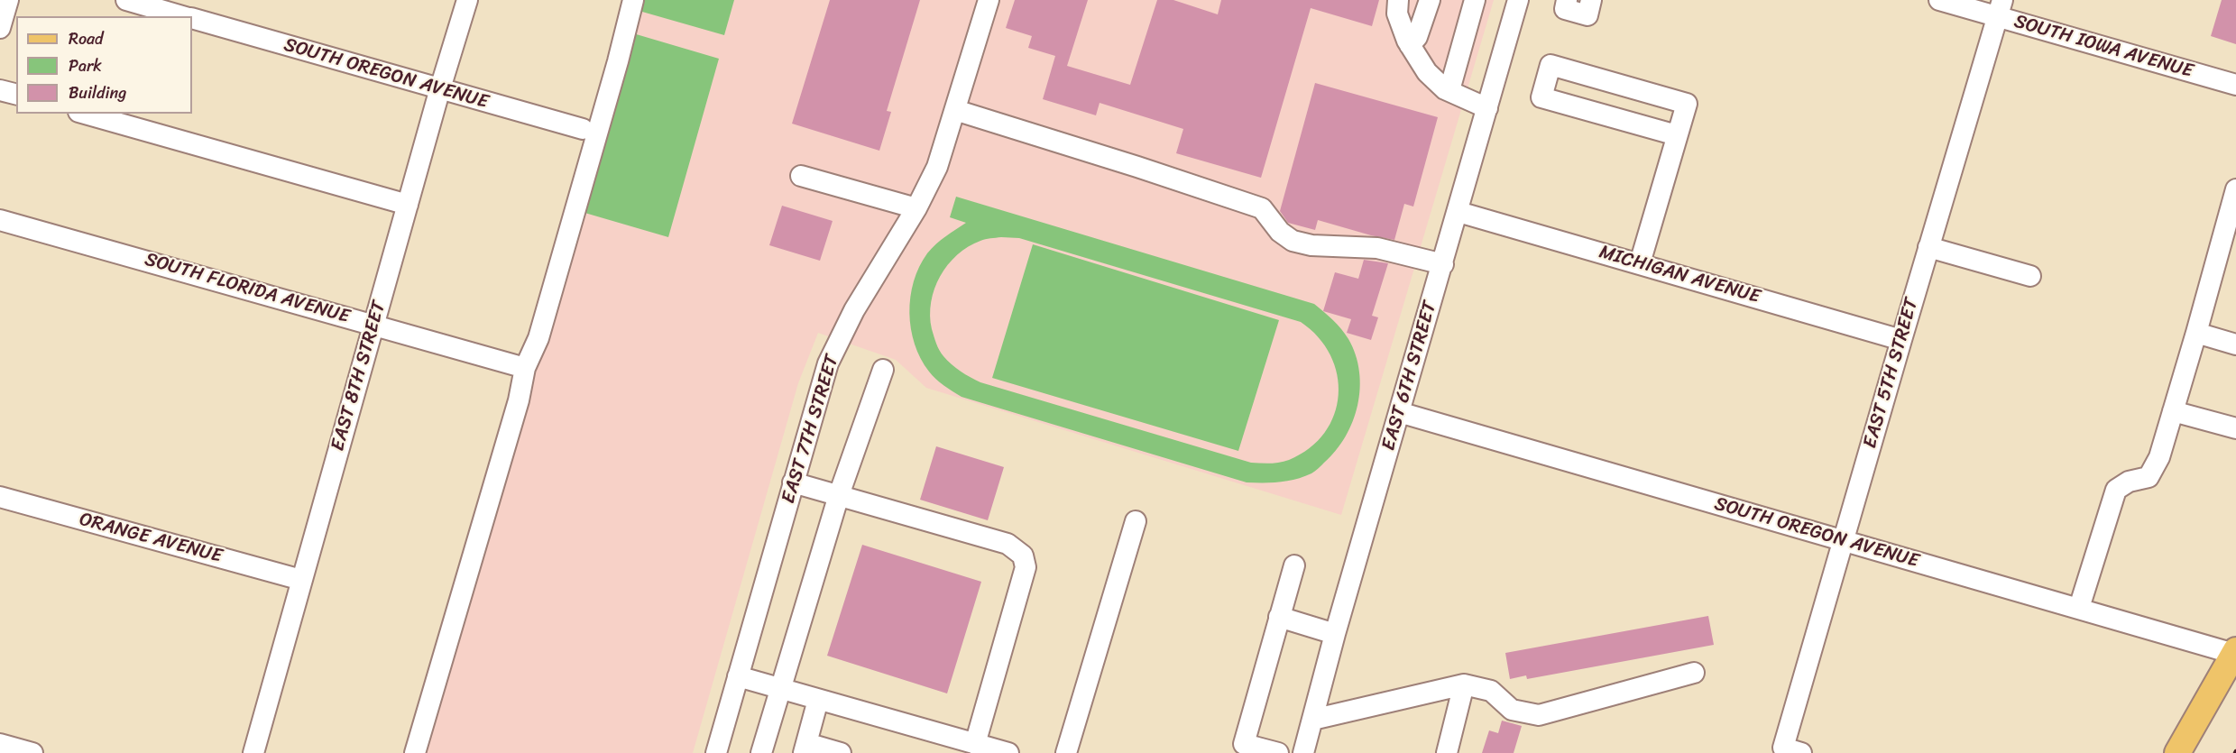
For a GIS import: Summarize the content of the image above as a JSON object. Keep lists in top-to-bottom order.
{
  "streets": {
    "street": [
      "SOUTH IOWA AVENUE",
      "SOUTH OREGON AVENUE",
      "MICHIGAN AVENUE",
      "SOUTH FLORIDA AVENUE",
      "EAST 5TH STREET",
      "EAST 8TH STREET",
      "EAST 6TH STREET",
      "EAST 7TH STREET",
      "ORANGE AVENUE"
    ]
  },
  "crossings": [
    ["SOUTH IOWA AVENUE", "EAST 5TH STREET"],
    ["SOUTH OREGON AVENUE", "EAST 5TH STREET"],
    ["SOUTH OREGON AVENUE", "EAST 8TH STREET"],
    ["SOUTH OREGON AVENUE", "EAST 6TH STREET"],
    ["MICHIGAN AVENUE", "EAST 5TH STREET"],
    ["MICHIGAN AVENUE", "EAST 6TH STREET"],
    ["SOUTH FLORIDA AVENUE", "EAST 8TH STREET"],
    ["EAST 8TH STREET", "ORANGE AVENUE"]
  ],
  "legend": ["Road", "Park", "Building"]
}
